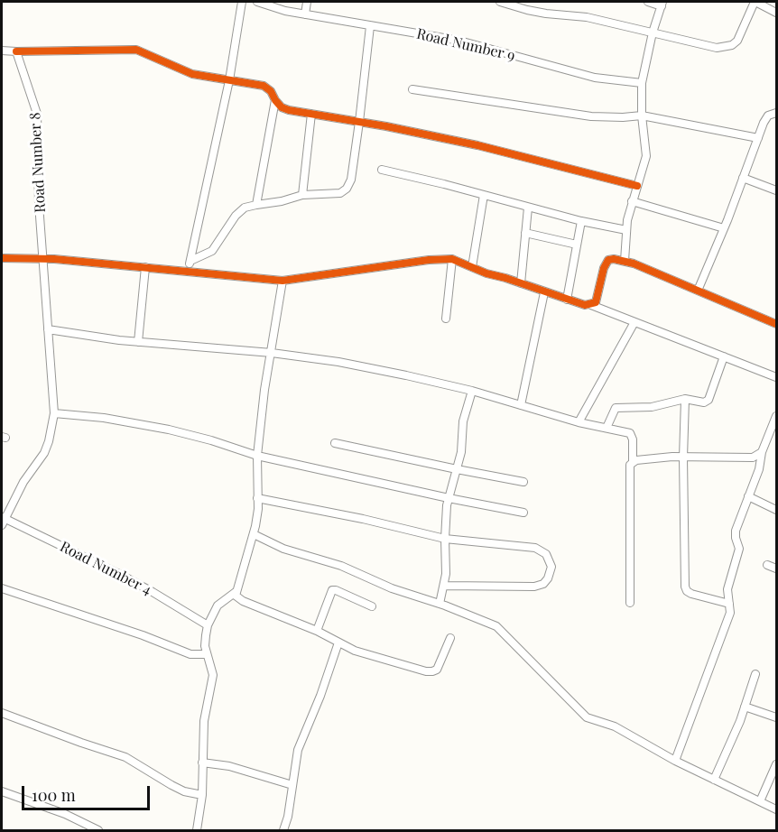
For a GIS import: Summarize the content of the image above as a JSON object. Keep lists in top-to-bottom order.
{
  "streets": {
    "street": ["Road Number 9", "Road Number 8", "Road Number 4"]
  },
  "crossings": [
    ["Road Number 8", "Road Number 4"]
  ],
  "scale_bar": "100 m"
}
